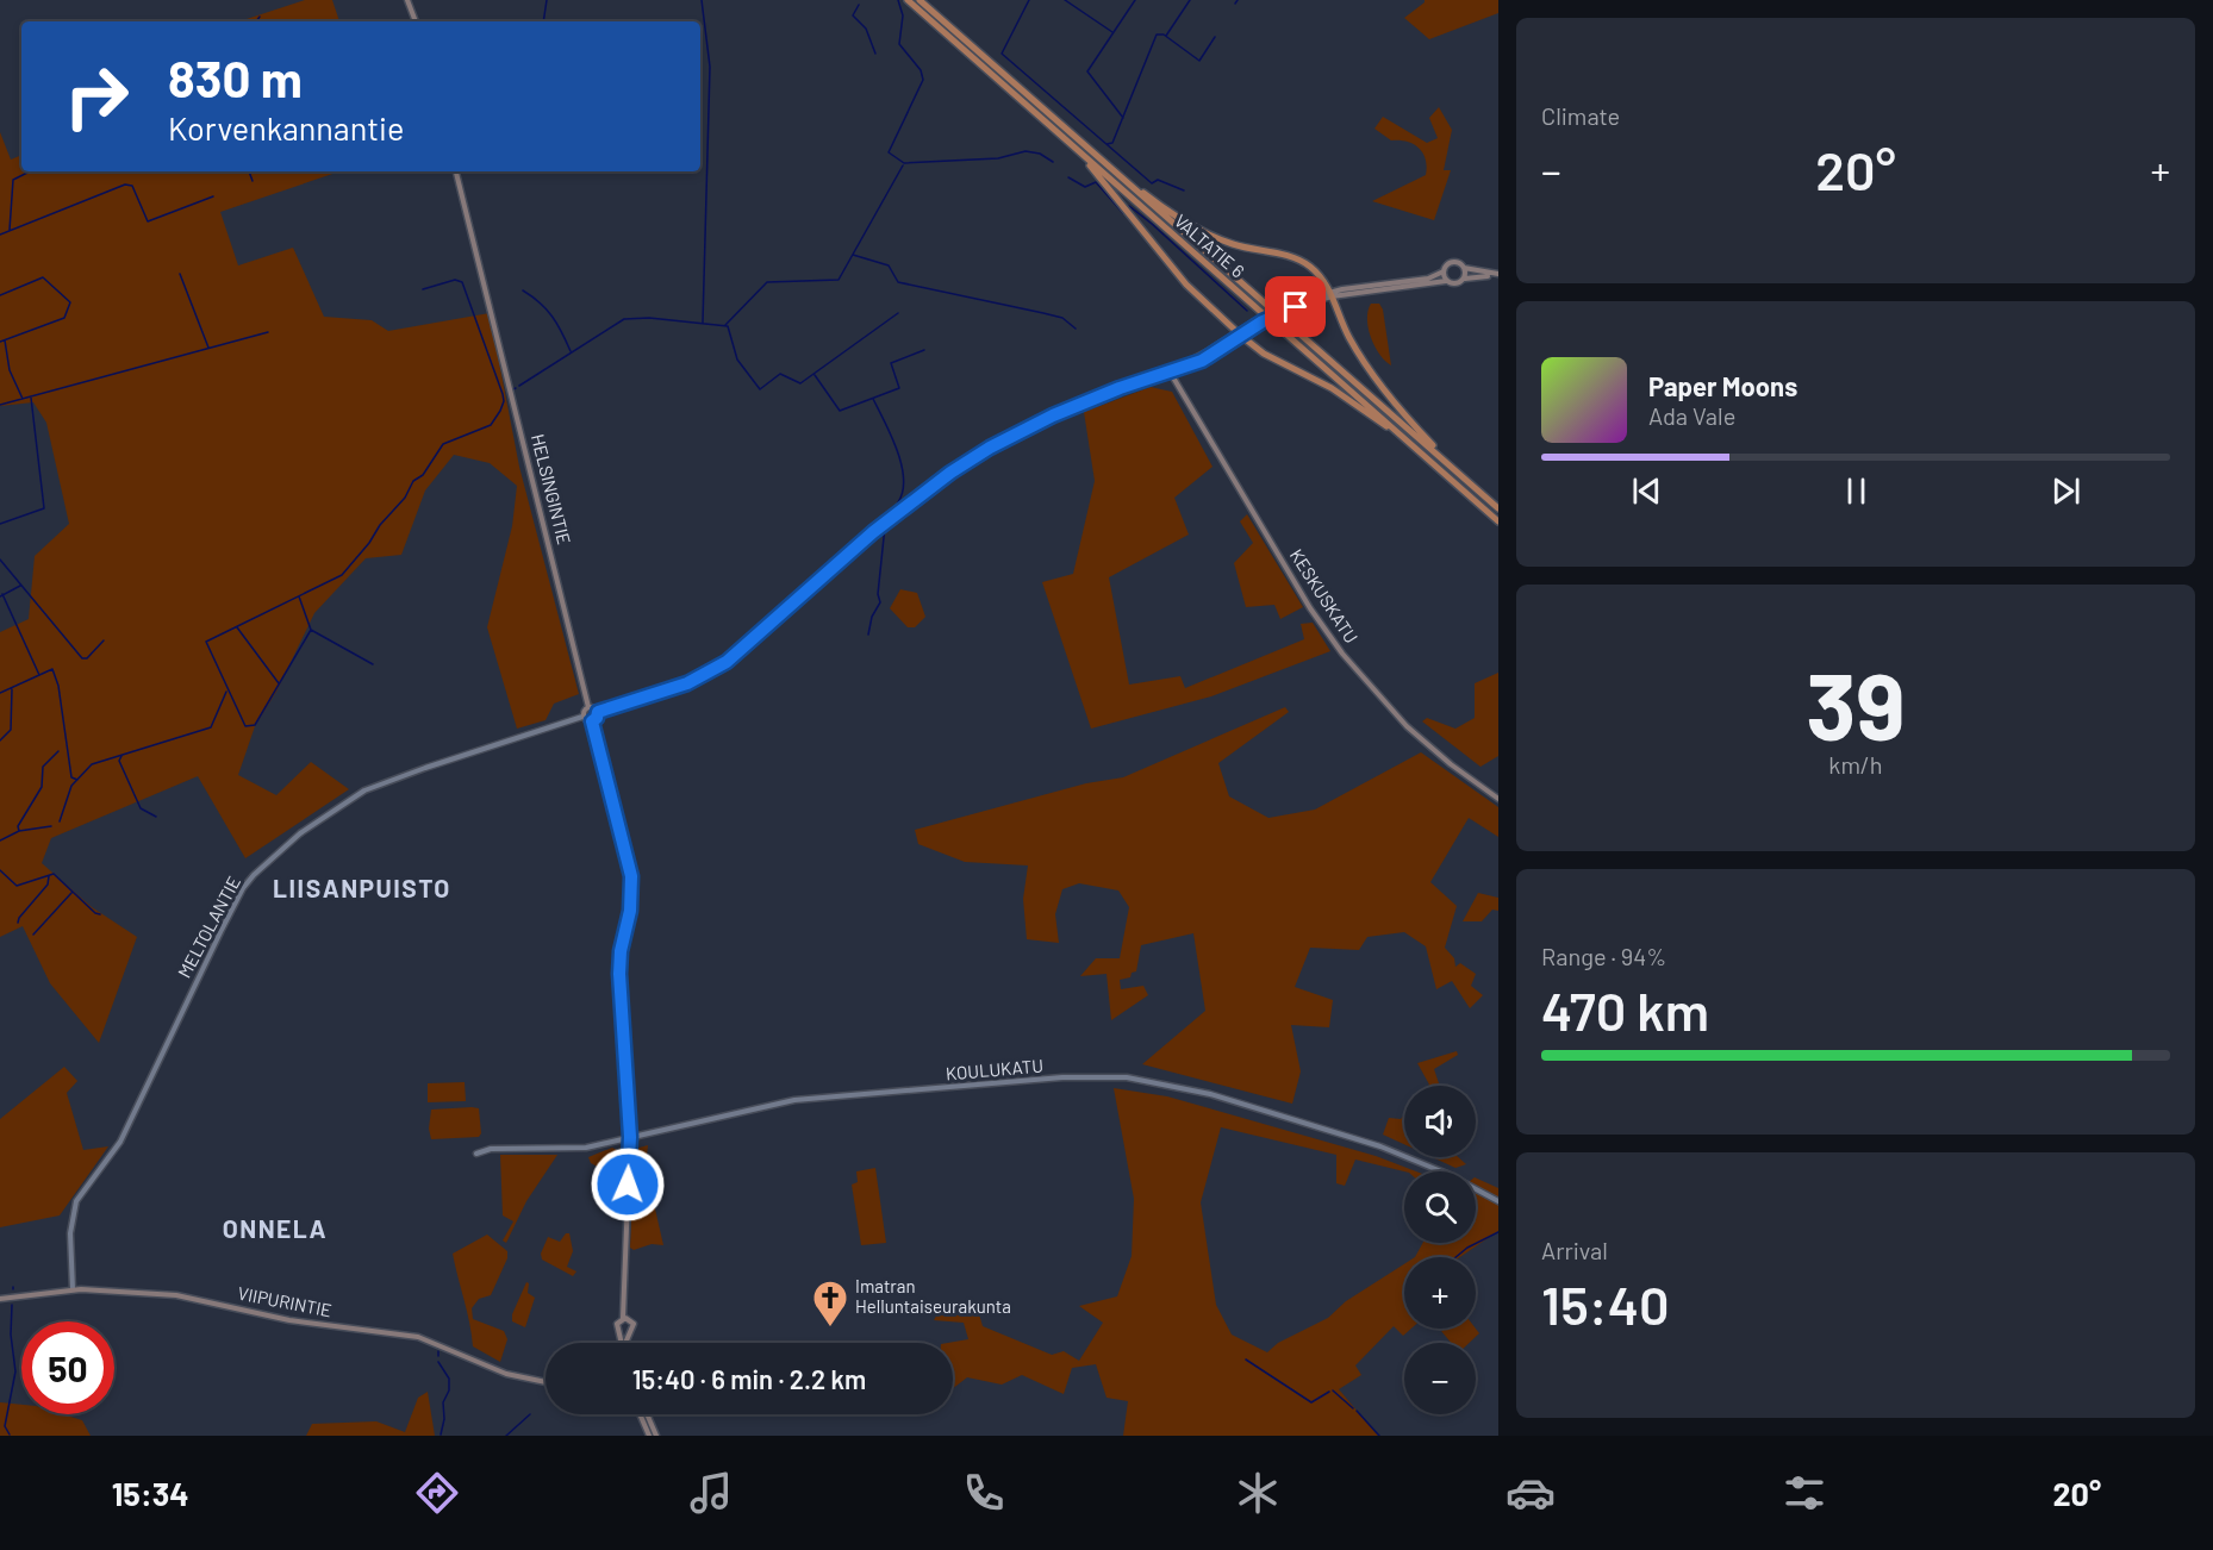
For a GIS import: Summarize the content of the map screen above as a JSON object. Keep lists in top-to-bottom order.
{
  "streets": {
    "highway": ["VALTATIE 6"],
    "main road": ["HELSINGINTIE", "KESKUSKATU", "VIIPURINTIE"],
    "street": ["MELTOLANTIE", "KOULUKATU"]
  },
  "crossings": [
    ["HELSINGINTIE", "MELTOLANTIE"],
    ["MELTOLANTIE", "VIIPURINTIE"]
  ],
  "districts": ["LIISANPUISTO", "ONNELA"],
  "places": {
    "church": ["Imatran Helluntaiseurakunta"]
  },
  "page": {
    "tile": [
      "Climate",
      ["39", "km/h"],
      ["Range · 94%", "470 km"],
      ["Arrival", "15:40"]
    ],
    "turn": ["830 m", "Korvenkannantie"],
    "heat": ["−", "20°", "+"],
    "song": ["Paper Moons", "Ada Vale"],
    "map_buttons": ["+", "−"],
    "limit": "50",
    "trip": "15:40 · 6 min · 2.2 km",
    "tabs": ["15:34", "20°"]
  }
}
